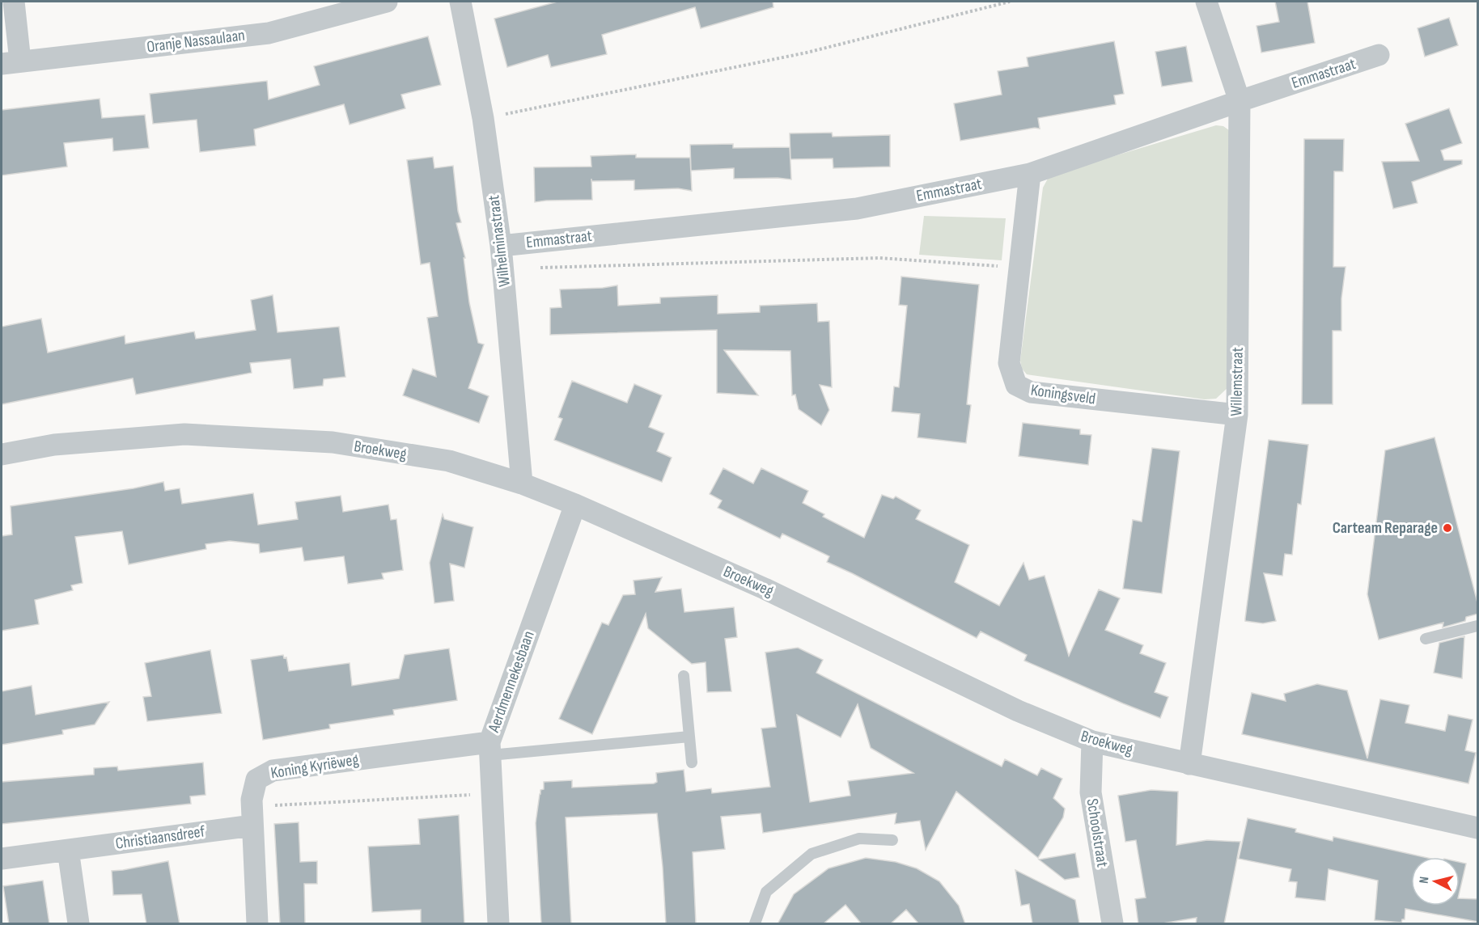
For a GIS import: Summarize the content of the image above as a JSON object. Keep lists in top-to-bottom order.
{
  "streets": {
    "street": [
      "Oranje Nassaulaan",
      "Emmastraat",
      "Wilhelminastraat",
      "Willemstraat",
      "Koningsveld",
      "Broekweg",
      "Aerdmennekesbaan",
      "Koning Kyriëweg",
      "Schoolstraat",
      "Christiaansdreef"
    ]
  },
  "crossings": [
    ["Emmastraat", "Wilhelminastraat"],
    ["Emmastraat", "Willemstraat"],
    ["Emmastraat", "Koningsveld"],
    ["Wilhelminastraat", "Broekweg"],
    ["Willemstraat", "Koningsveld"],
    ["Willemstraat", "Broekweg"],
    ["Broekweg", "Aerdmennekesbaan"],
    ["Broekweg", "Schoolstraat"],
    ["Aerdmennekesbaan", "Koning Kyriëweg"],
    ["Koning Kyriëweg", "Christiaansdreef"]
  ],
  "places": ["Carteam Reparage"],
  "north": "left"
}
